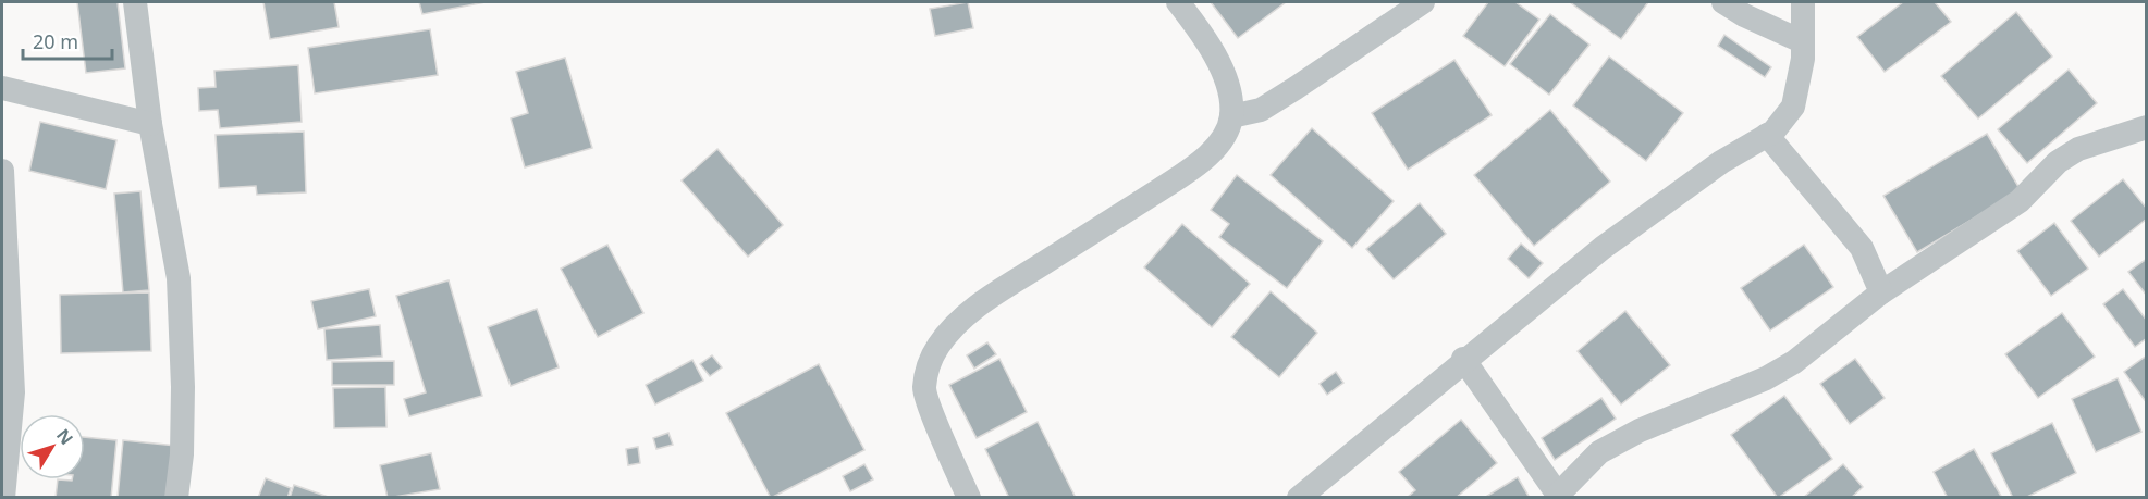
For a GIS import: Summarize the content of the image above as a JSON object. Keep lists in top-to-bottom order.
{
  "scale_bar": "20 m",
  "north": "top right"
}
